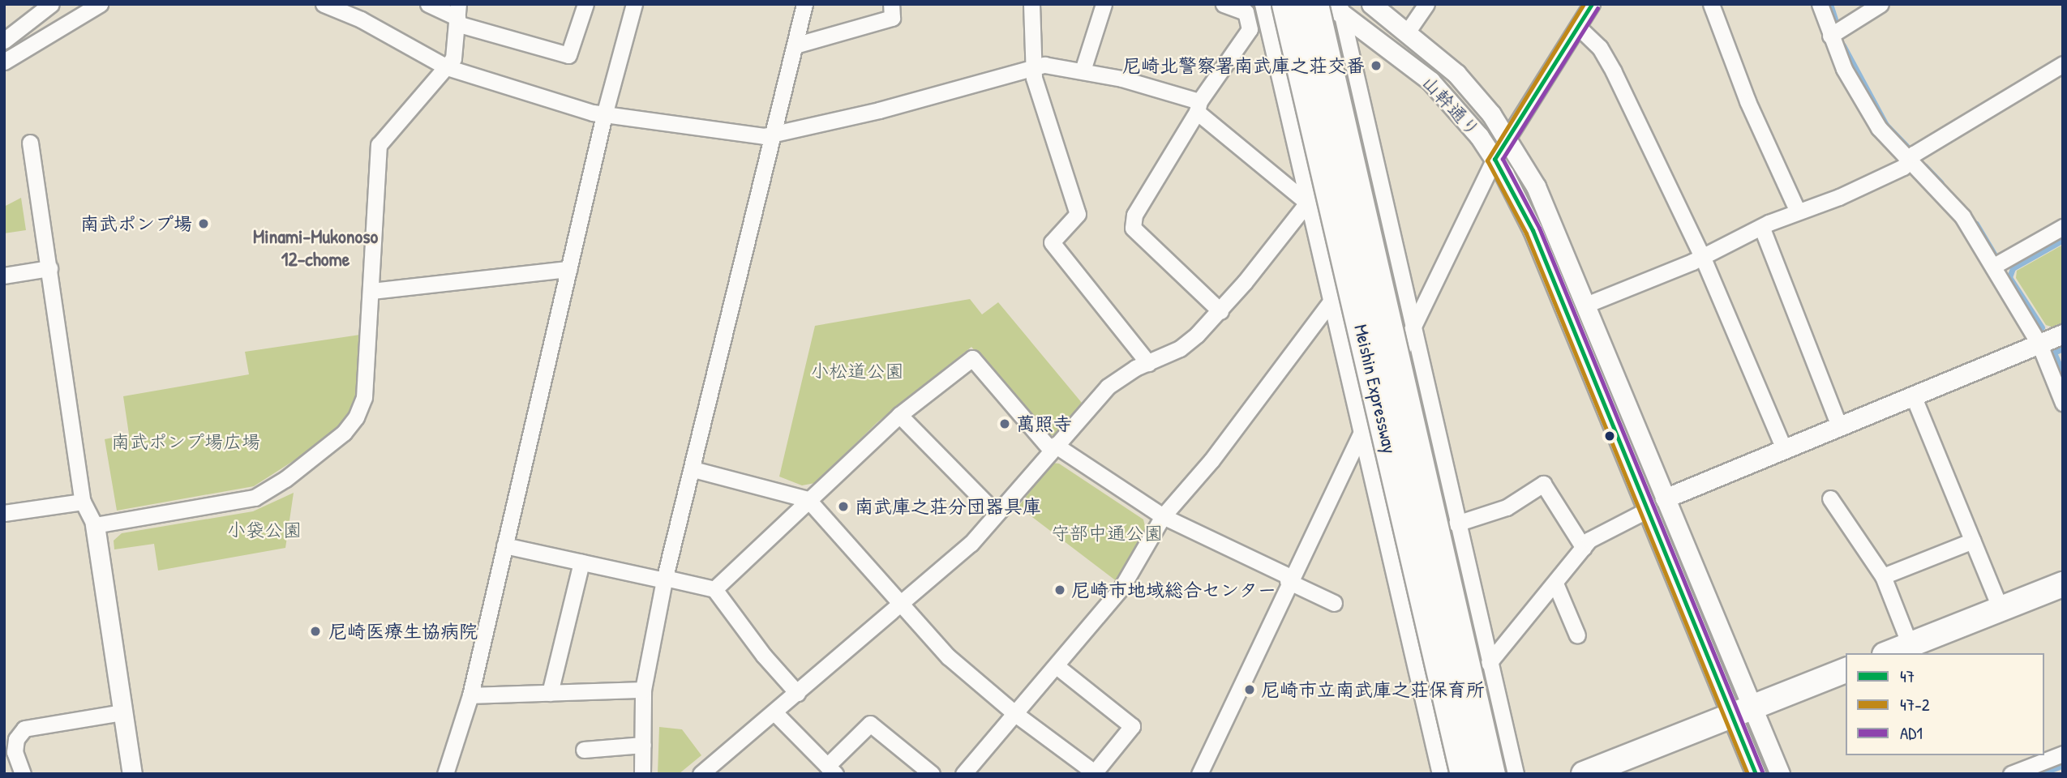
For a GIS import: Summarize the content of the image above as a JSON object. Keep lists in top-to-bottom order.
{
  "streets": {
    "highway": ["Meishin Expressway"],
    "street": ["山幹通り"]
  },
  "districts": ["Minami-Mukonoso 12-chome"],
  "parks": [
    "小松道公園",
    "南武ポンプ場広場",
    "小袋公園",
    "守部中通公園"
  ],
  "places": [
    "尼崎北警察署南武庫之荘交番",
    "南武ポンプ場",
    "萬照寺",
    "南武庫之荘分団器具庫",
    "尼崎市地域総合センター",
    "尼崎医療生協病院",
    "尼崎市立南武庫之荘保育所"
  ],
  "lines": ["transit line 47", "transit line 47-2", "transit line AD1"],
  "legend": ["47", "47-2", "AD1"]
}
